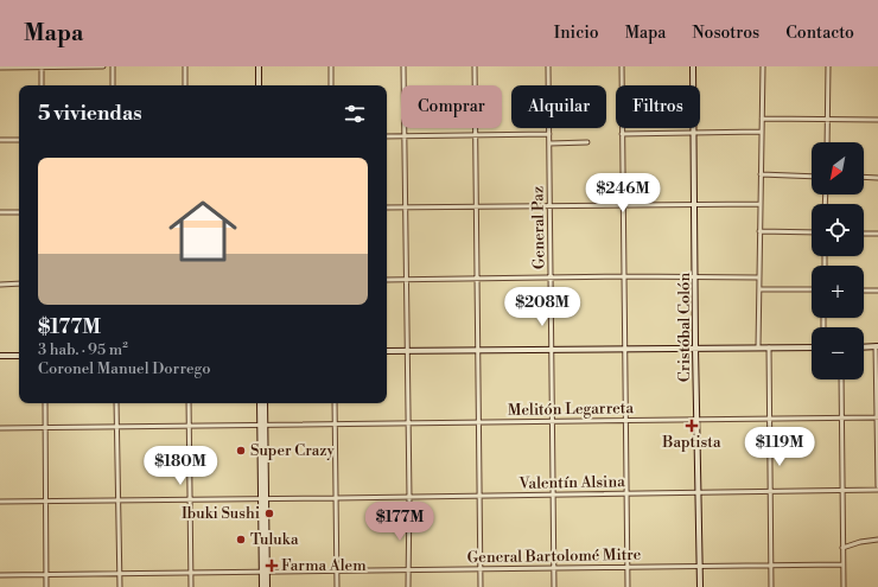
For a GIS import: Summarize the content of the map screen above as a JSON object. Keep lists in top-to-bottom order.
{
  "streets": {
    "street": [
      "General Paz",
      "Cristóbal Colón",
      "Melitón Legarreta",
      "Valentín Alsina",
      "General Bartolomé Mitre"
    ]
  },
  "crossings": [
    ["General Paz", "Melitón Legarreta"],
    ["General Paz", "Valentín Alsina"],
    ["General Paz", "General Bartolomé Mitre"],
    ["Cristóbal Colón", "Melitón Legarreta"],
    ["Cristóbal Colón", "Valentín Alsina"],
    ["Cristóbal Colón", "General Bartolomé Mitre"]
  ],
  "places": {
    "health": ["Baptista", "Farma Alem"],
    "other": ["Super Crazy", "Ibuki Sushi", "Tuluka"]
  },
  "north": "bottom left",
  "page": {
    "header": "Mapa",
    "nav": [
      "Inicio",
      "Mapa",
      "Nosotros",
      "Contacto"
    ],
    "chip": ["Comprar", "Alquilar", "Filtros"],
    "heading": "5 viviendas",
    "map_buttons": ["+", "−"],
    "list": [
      {
        "name": "$177M",
        "note": "3 hab. · 95 m² · Coronel Manuel Dorrego"
      }
    ],
    "price": [
      "$246M",
      "$208M",
      "$119M",
      "$180M",
      "$177M"
    ]
  }
}
